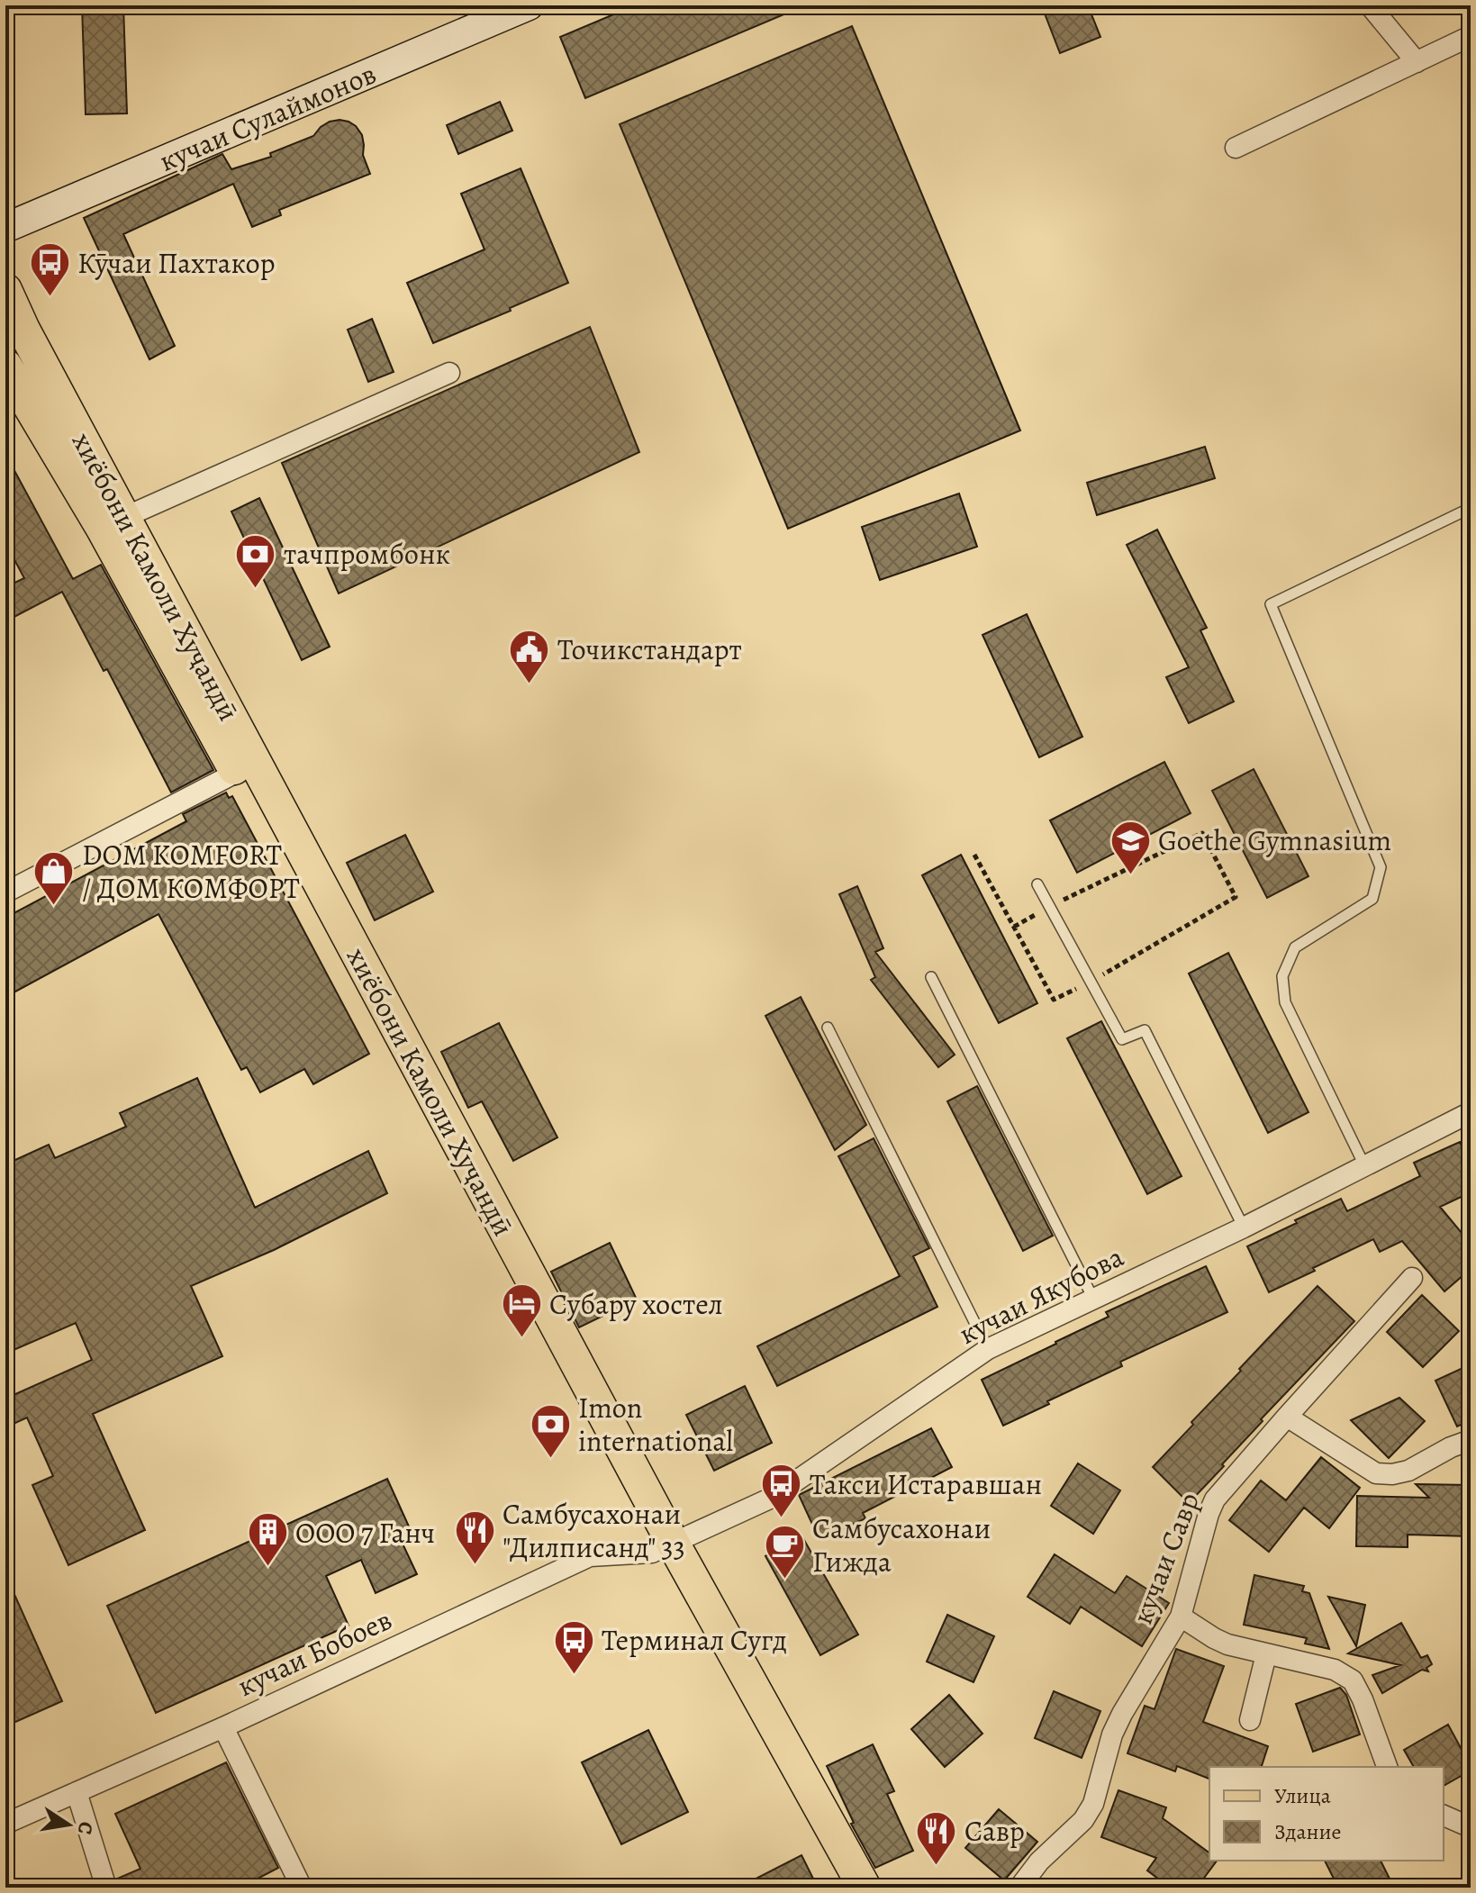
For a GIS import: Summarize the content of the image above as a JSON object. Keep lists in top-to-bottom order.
{
  "streets": {
    "main road": ["кучаи Сулаймонов", "хиёбони Камоли Хуҷандӣ"],
    "street": ["кучаи Якубова", "кучаи Савр", "кучаи Бобоев"]
  },
  "crossings": [
    ["хиёбони Камоли Хуҷандӣ", "кучаи Якубова"],
    ["хиёбони Камоли Хуҷандӣ", "кучаи Бобоев"],
    ["кучаи Якубова", "кучаи Бобоев"]
  ],
  "places": {
    "bus stop": ["Кӯчаи Пахтакор", "Такси Истаравшан", "Терминал Сугд"],
    "bank": ["тачпромбонк", "Imon international"],
    "public building": ["Точикстандарт"],
    "school or university": ["Goethe Gymnasium"],
    "shop": ["DOM KOMFORT / ДОМ КОМФОРТ"],
    "hotel": ["Субару хостел"],
    "restaurant": ["Самбусахонаи \"Дилписанд\" 33", "Савр"],
    "building": ["ООО 7 Ганч"],
    "cafe": ["Самбусахонаи Гижда"]
  },
  "legend": ["Улица", "Здание"],
  "north": "right"
}
